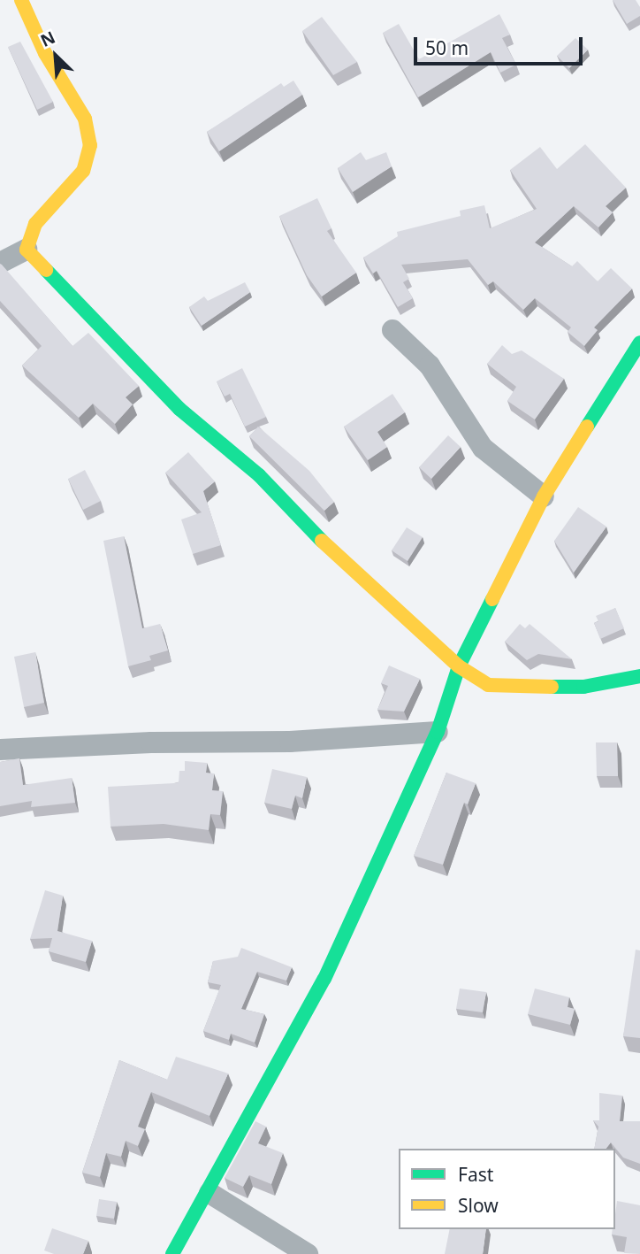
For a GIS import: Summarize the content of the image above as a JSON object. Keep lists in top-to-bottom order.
{
  "legend": ["Fast", "Slow"],
  "scale_bar": "50 m",
  "north": "top left"
}
